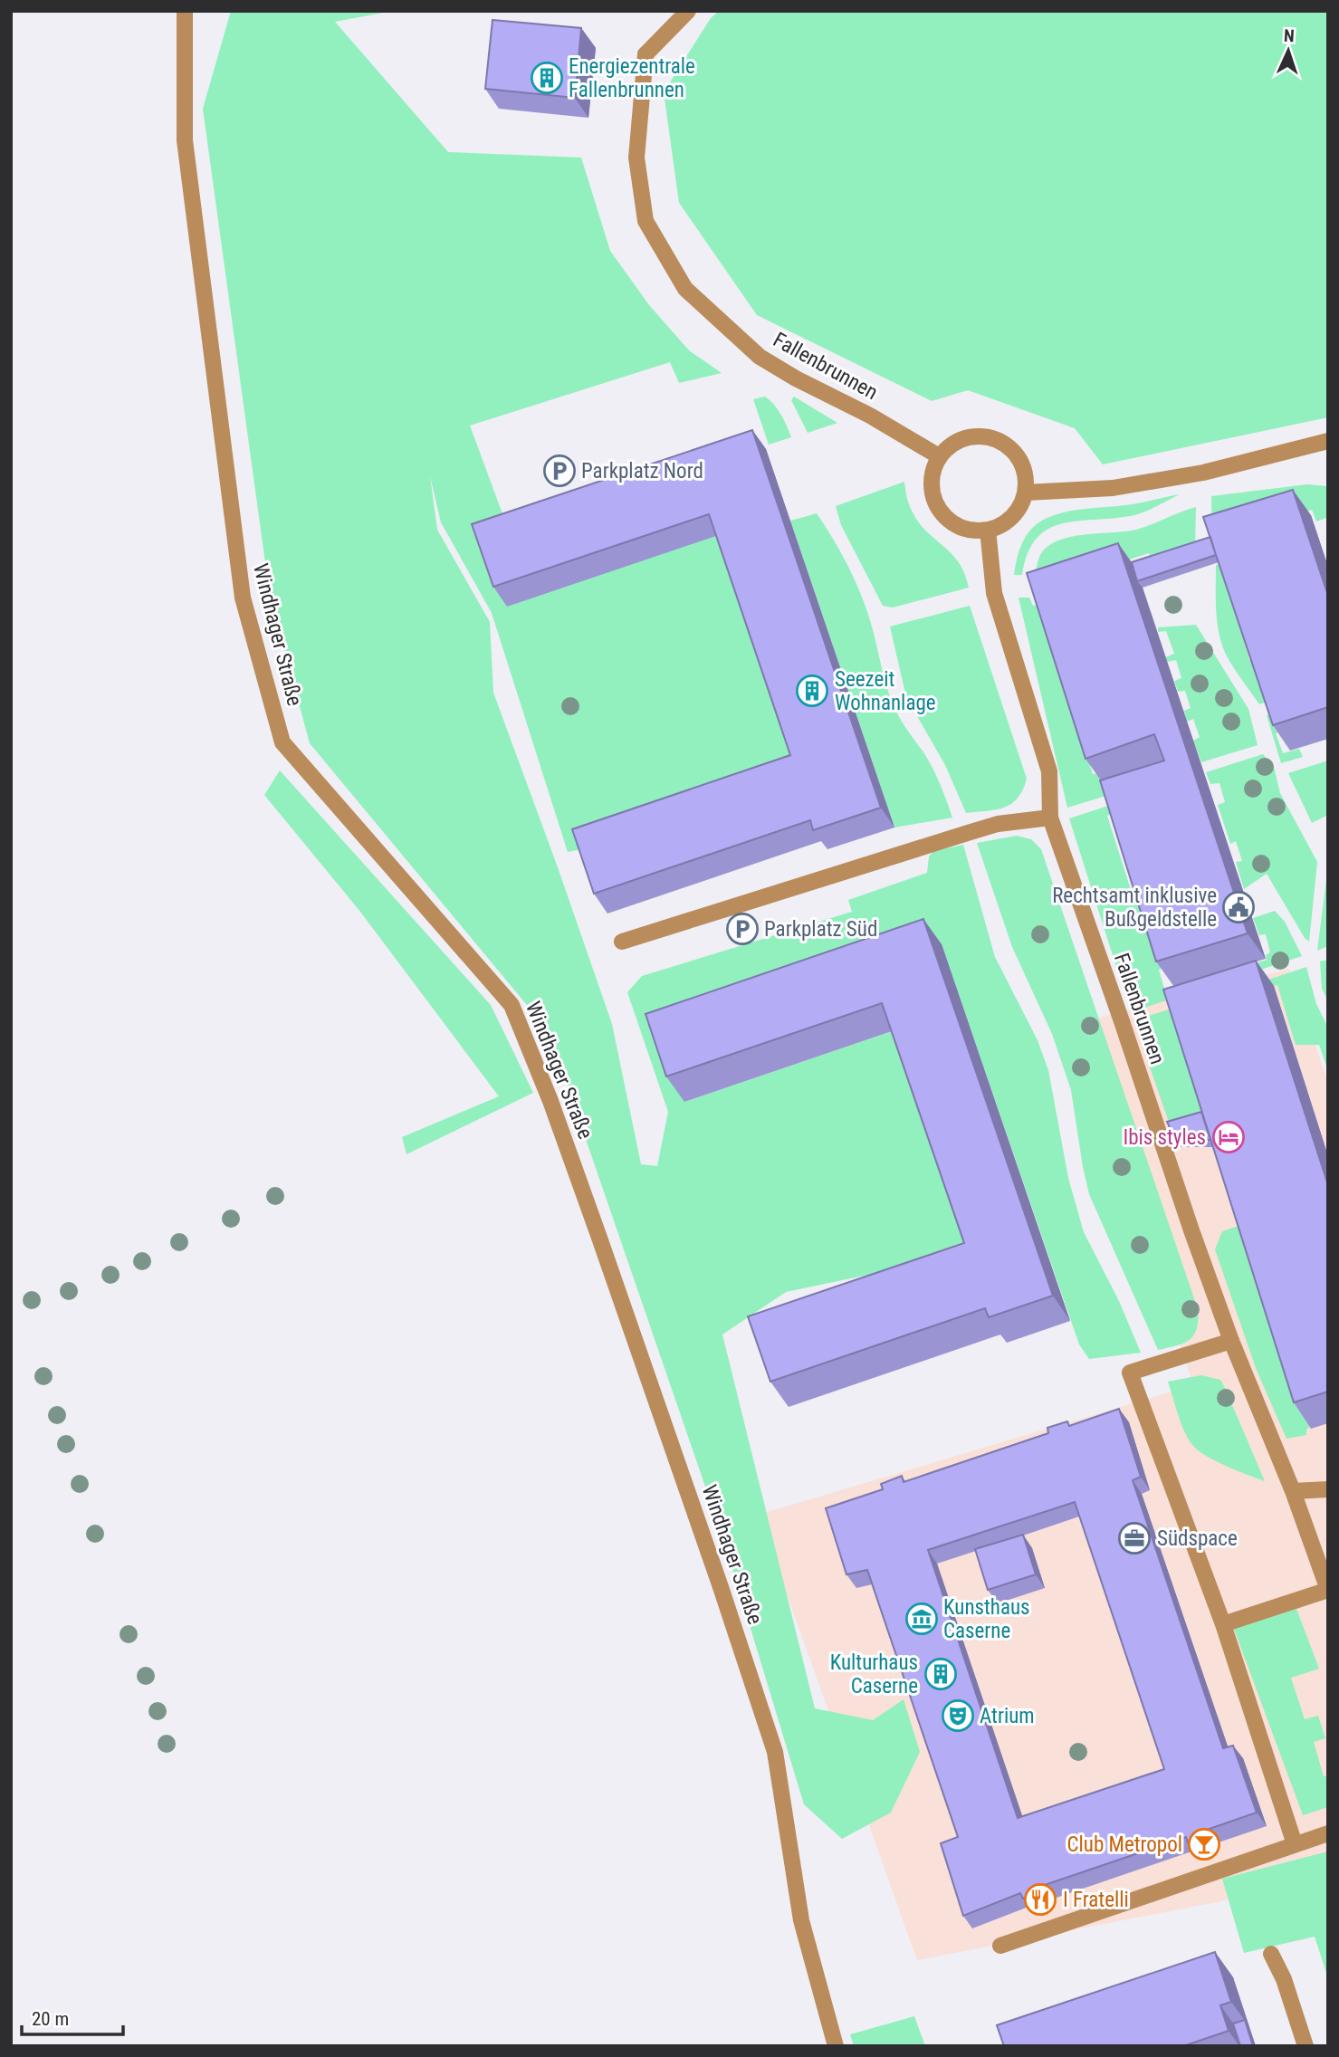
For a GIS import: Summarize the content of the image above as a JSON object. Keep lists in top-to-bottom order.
{
  "streets": {
    "street": ["Fallenbrunnen", "Windhager Straße"]
  },
  "places": {
    "building": ["Energiezentrale Fallenbrunnen", "Seezeit Wohnanlage", "Kulturhaus Caserne"],
    "parking": ["Parkplatz Nord", "Parkplatz Süd"],
    "public building": ["Rechtsamt inklusive Bußgeldstelle"],
    "hotel": ["Ibis styles"],
    "office": ["Südspace"],
    "museum": ["Kunsthaus Caserne"],
    "theatre": ["Atrium"],
    "bar": ["Club Metropol"],
    "restaurant": ["I Fratelli"]
  },
  "scale_bar": "20 m",
  "north": "top"
}
